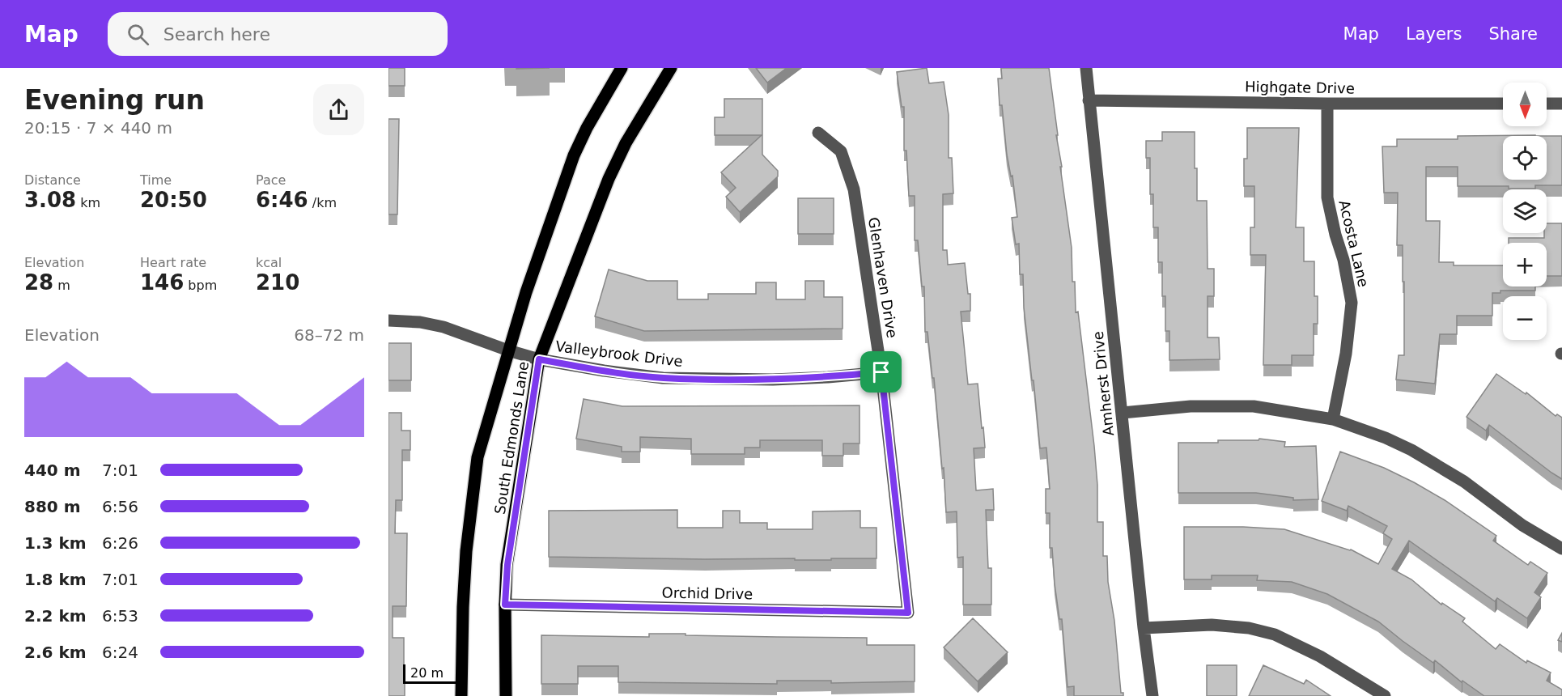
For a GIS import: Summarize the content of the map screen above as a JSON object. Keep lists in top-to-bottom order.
{
  "streets": {
    "main road": ["South Edmonds Lane"],
    "street": [
      "Highgate Drive",
      "Acosta Lane",
      "Glenhaven Drive",
      "Valleybrook Drive",
      "Amherst Drive",
      "Orchid Drive"
    ]
  },
  "crossings": [
    ["Highgate Drive", "Acosta Lane"],
    ["Highgate Drive", "Amherst Drive"],
    ["Glenhaven Drive", "Valleybrook Drive"],
    ["Glenhaven Drive", "Orchid Drive"],
    ["Valleybrook Drive", "South Edmonds Lane"],
    ["South Edmonds Lane", "Orchid Drive"]
  ],
  "scale_bar": "20 m",
  "north": "bottom",
  "page": {
    "header": "Map",
    "search": "Search here",
    "nav": ["Map", "Layers", "Share"],
    "heading": ["Evening run", "20:15 · 7 × 440 m"],
    "map_buttons": ["+", "−"],
    "stats": [
      ["Distance", "3.08 km"],
      ["Time", "20:50"],
      ["Pace", "6:46 /km"],
      ["Elevation", "28 m"],
      ["Heart rate", "146 bpm"],
      ["kcal", "210"]
    ],
    "chart": ["Elevation", "68–72 m"],
    "list": [
      {
        "name": "440 m",
        "note": "7:01"
      },
      {
        "name": "880 m",
        "note": "6:56"
      },
      {
        "name": "1.3 km",
        "note": "6:26"
      },
      {
        "name": "1.8 km",
        "note": "7:01"
      },
      {
        "name": "2.2 km",
        "note": "6:53"
      },
      {
        "name": "2.6 km",
        "note": "6:24"
      }
    ],
    "scale": "20 m"
  }
}
